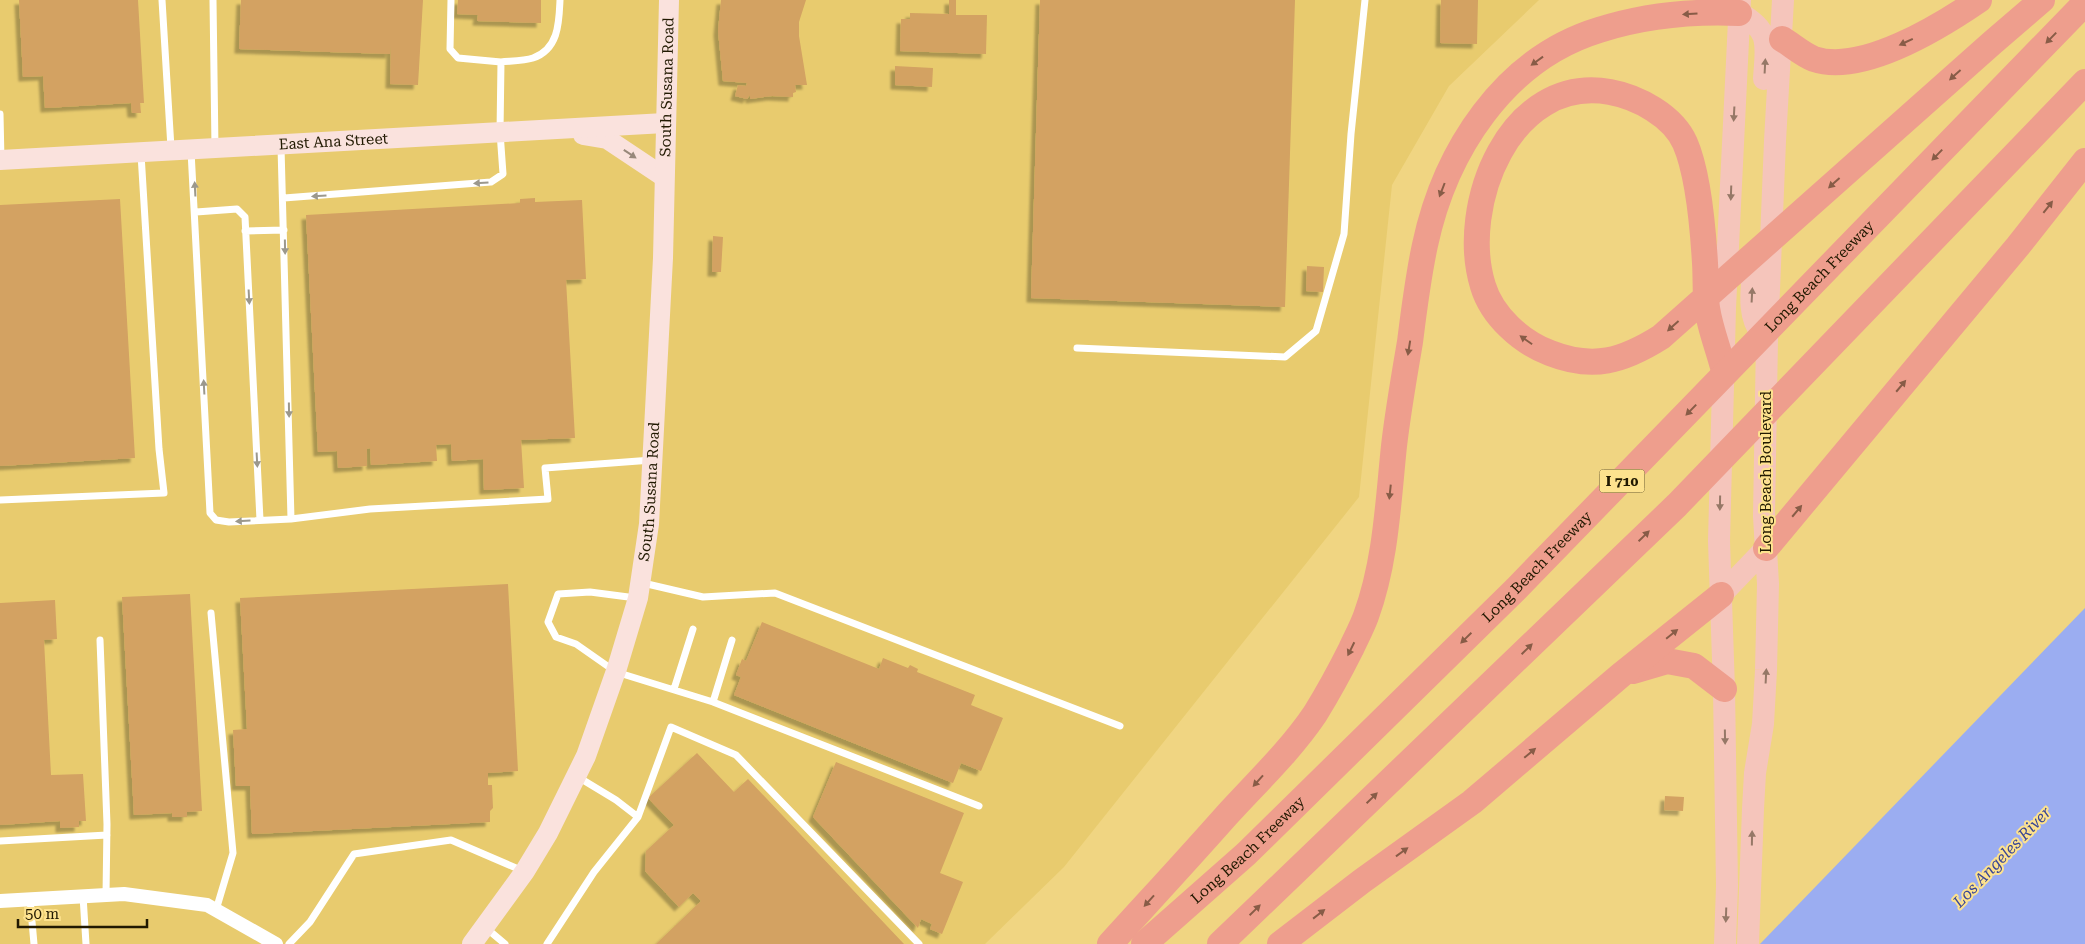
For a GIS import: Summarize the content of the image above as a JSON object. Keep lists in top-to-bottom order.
{
  "streets": {
    "highway": ["Long Beach Freeway", "I 710"],
    "main road": ["Long Beach Boulevard"],
    "street": ["South Susana Road", "East Ana Street"]
  },
  "crossings": [
    ["South Susana Road", "East Ana Street"]
  ],
  "water": ["Los Angeles River"],
  "scale_bar": "50 m"
}
